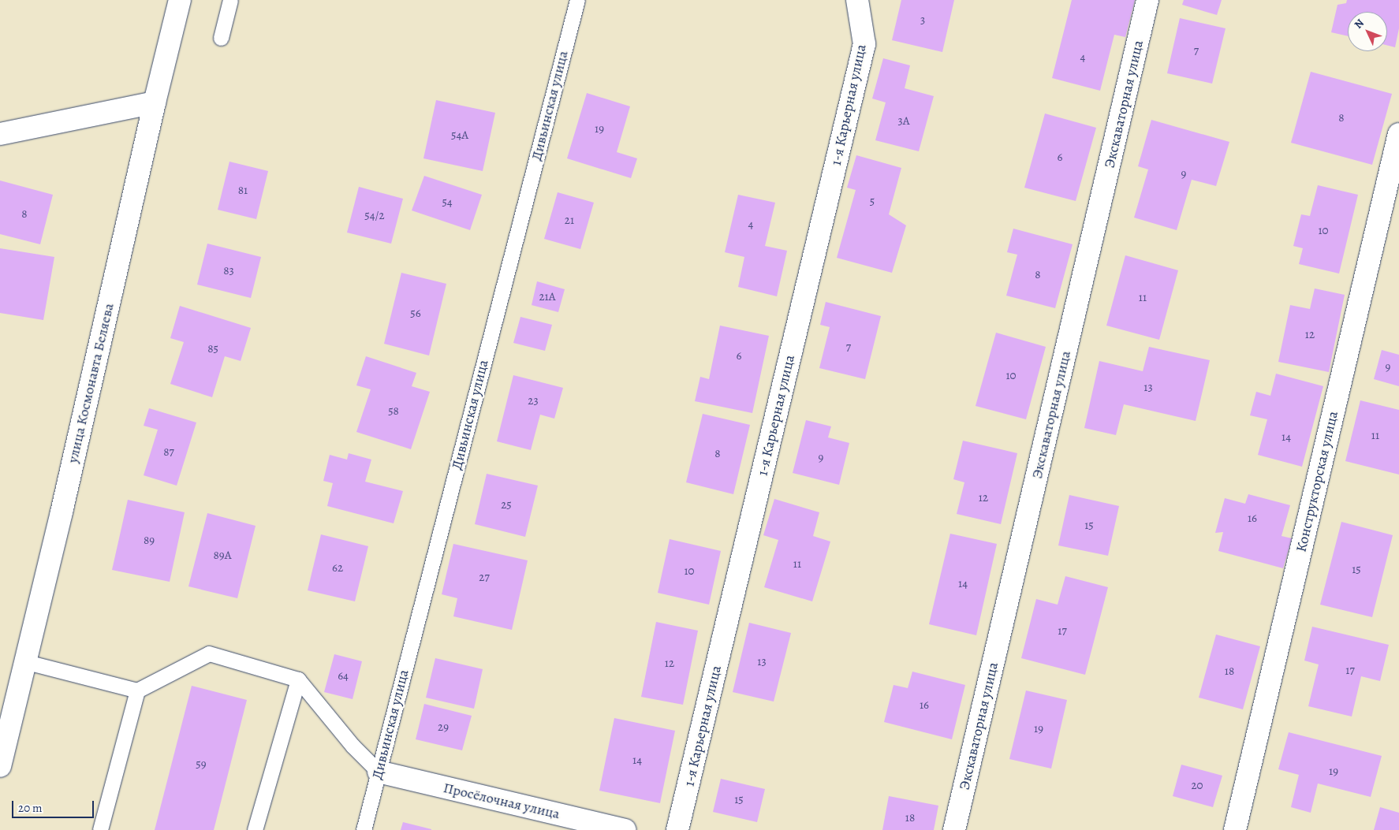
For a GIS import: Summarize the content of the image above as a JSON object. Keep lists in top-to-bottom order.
{
  "streets": {
    "street": [
      "Экскаваторная улица",
      "1-я Карьерная улица",
      "улица Космонавта Беляева",
      "Конструкторская улица",
      "Просёлочная улица"
    ],
    "lane": ["Дивьинская улица"]
  },
  "crossings": [
    ["Дивьинская улица", "Просёлочная улица"]
  ],
  "house_numbers": [
    "3",
    "7",
    "4",
    "8",
    "3А",
    "19",
    "54А",
    "6",
    "9",
    "81",
    "5",
    "54",
    "8",
    "54/2",
    "21",
    "4",
    "10",
    "83",
    "8",
    "21А",
    "11",
    "56",
    "12",
    "7",
    "85",
    "6",
    "9",
    "10",
    "13",
    "23",
    "58",
    "11",
    "14",
    "87",
    "8",
    "9",
    "12",
    "25",
    "16",
    "15",
    "89",
    "89А",
    "11",
    "62",
    "15",
    "10",
    "27",
    "14",
    "17",
    "13",
    "12",
    "17",
    "18",
    "64",
    "16",
    "29",
    "19",
    "14",
    "59",
    "19",
    "20",
    "15",
    "18"
  ],
  "scale_bar": "20 m",
  "north": "top left"
}
